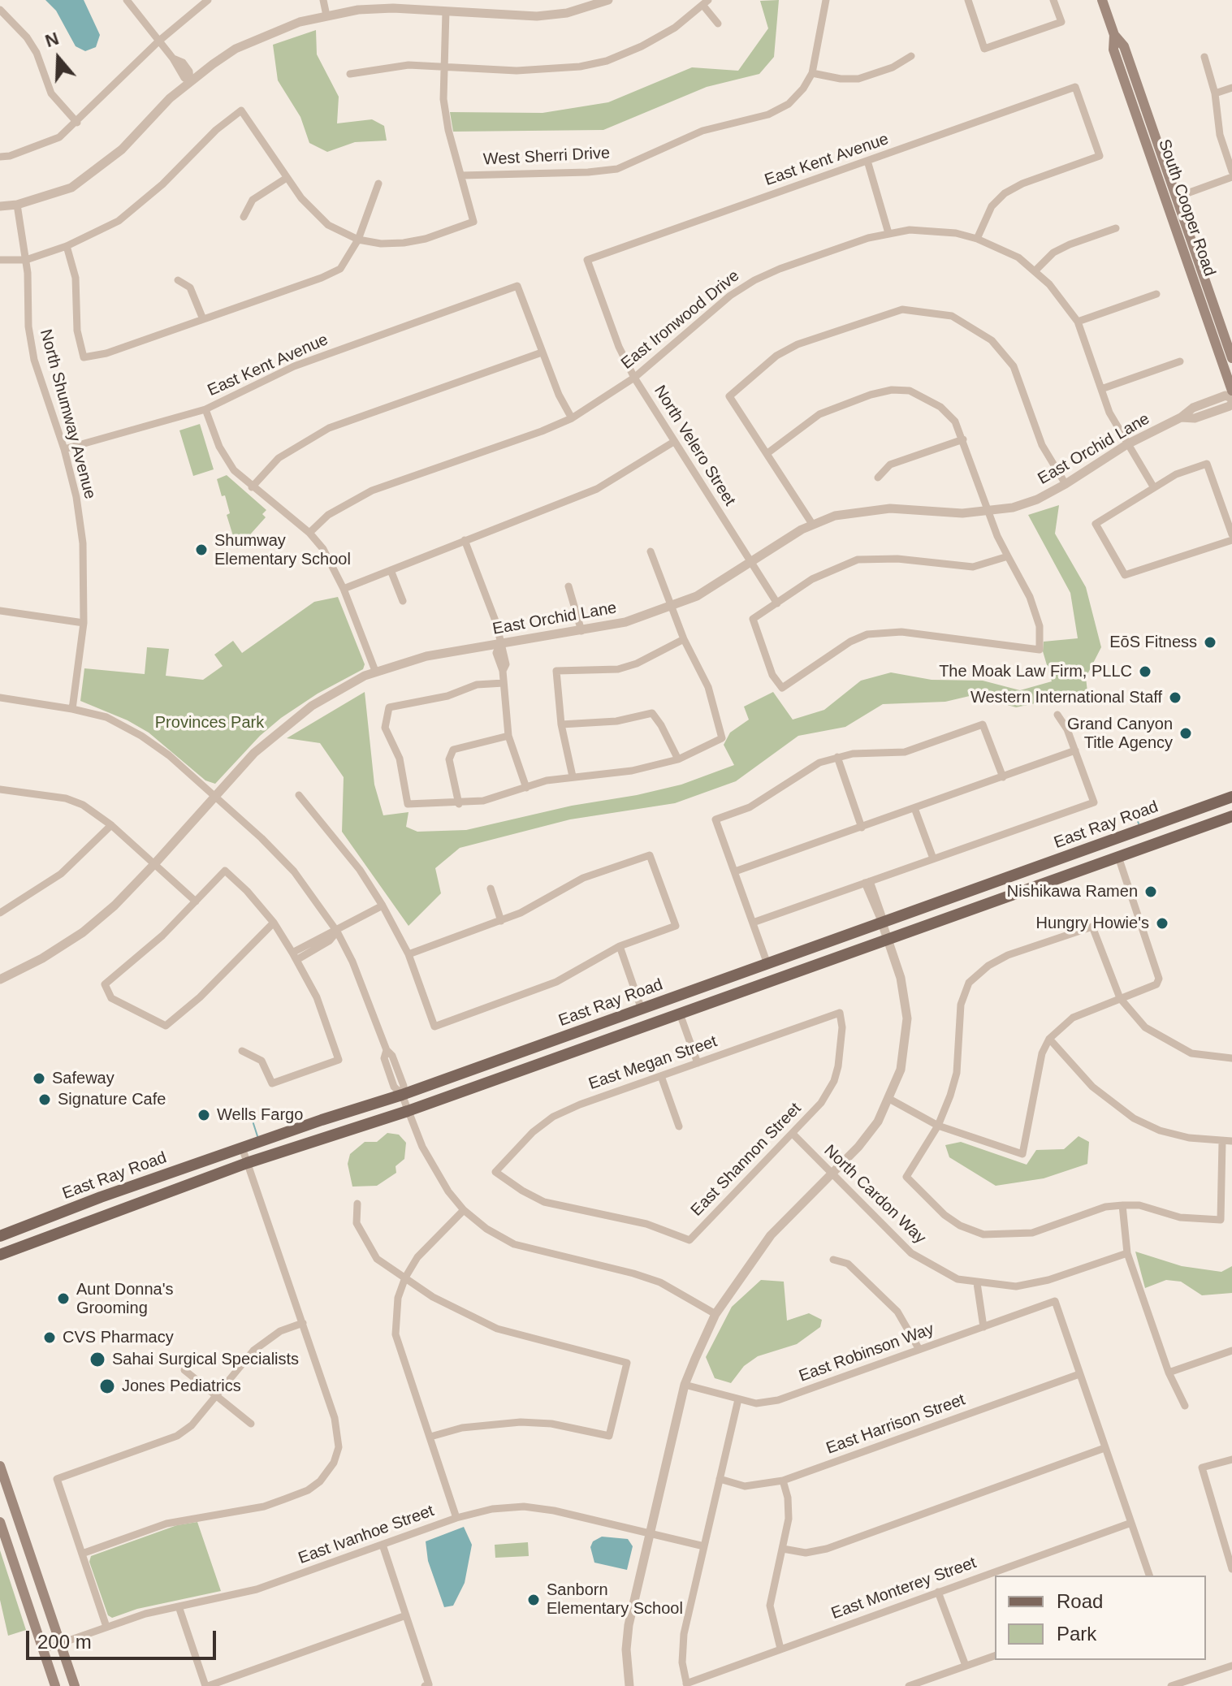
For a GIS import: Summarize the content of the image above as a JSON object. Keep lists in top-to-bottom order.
{
  "streets": {
    "main road": ["South Cooper Road", "East Ray Road"],
    "street": [
      "West Sherri Drive",
      "East Kent Avenue",
      "East Ironwood Drive",
      "North Shumway Avenue",
      "North Velero Street",
      "East Orchid Lane",
      "East Megan Street",
      "East Shannon Street",
      "North Cardon Way",
      "East Robinson Way",
      "East Harrison Street",
      "East Ivanhoe Street",
      "East Monterey Street"
    ]
  },
  "crossings": [
    ["East Kent Avenue", "East Ironwood Drive"],
    ["East Kent Avenue", "North Shumway Avenue"],
    ["East Kent Avenue", "North Velero Street"],
    ["East Ironwood Drive", "North Velero Street"],
    ["East Ironwood Drive", "East Orchid Lane"],
    ["North Velero Street", "East Orchid Lane"],
    ["East Megan Street", "East Shannon Street"],
    ["East Shannon Street", "North Cardon Way"],
    ["East Robinson Way", "East Harrison Street"]
  ],
  "parks": ["Provinces Park"],
  "places": [
    "Shumway Elementary School",
    "EōS Fitness",
    "The Moak Law Firm, PLLC",
    "Western International Staff",
    "Grand Canyon Title Agency",
    "Nishikawa Ramen",
    "Hungry Howie's",
    "Safeway",
    "Signature Cafe",
    "Wells Fargo",
    "Aunt Donna's Grooming",
    "CVS Pharmacy",
    "Sahai Surgical Specialists",
    "Jones Pediatrics",
    "Sanborn Elementary School"
  ],
  "legend": ["Road", "Park"],
  "scale_bar": "200 m",
  "north": "top"
}
